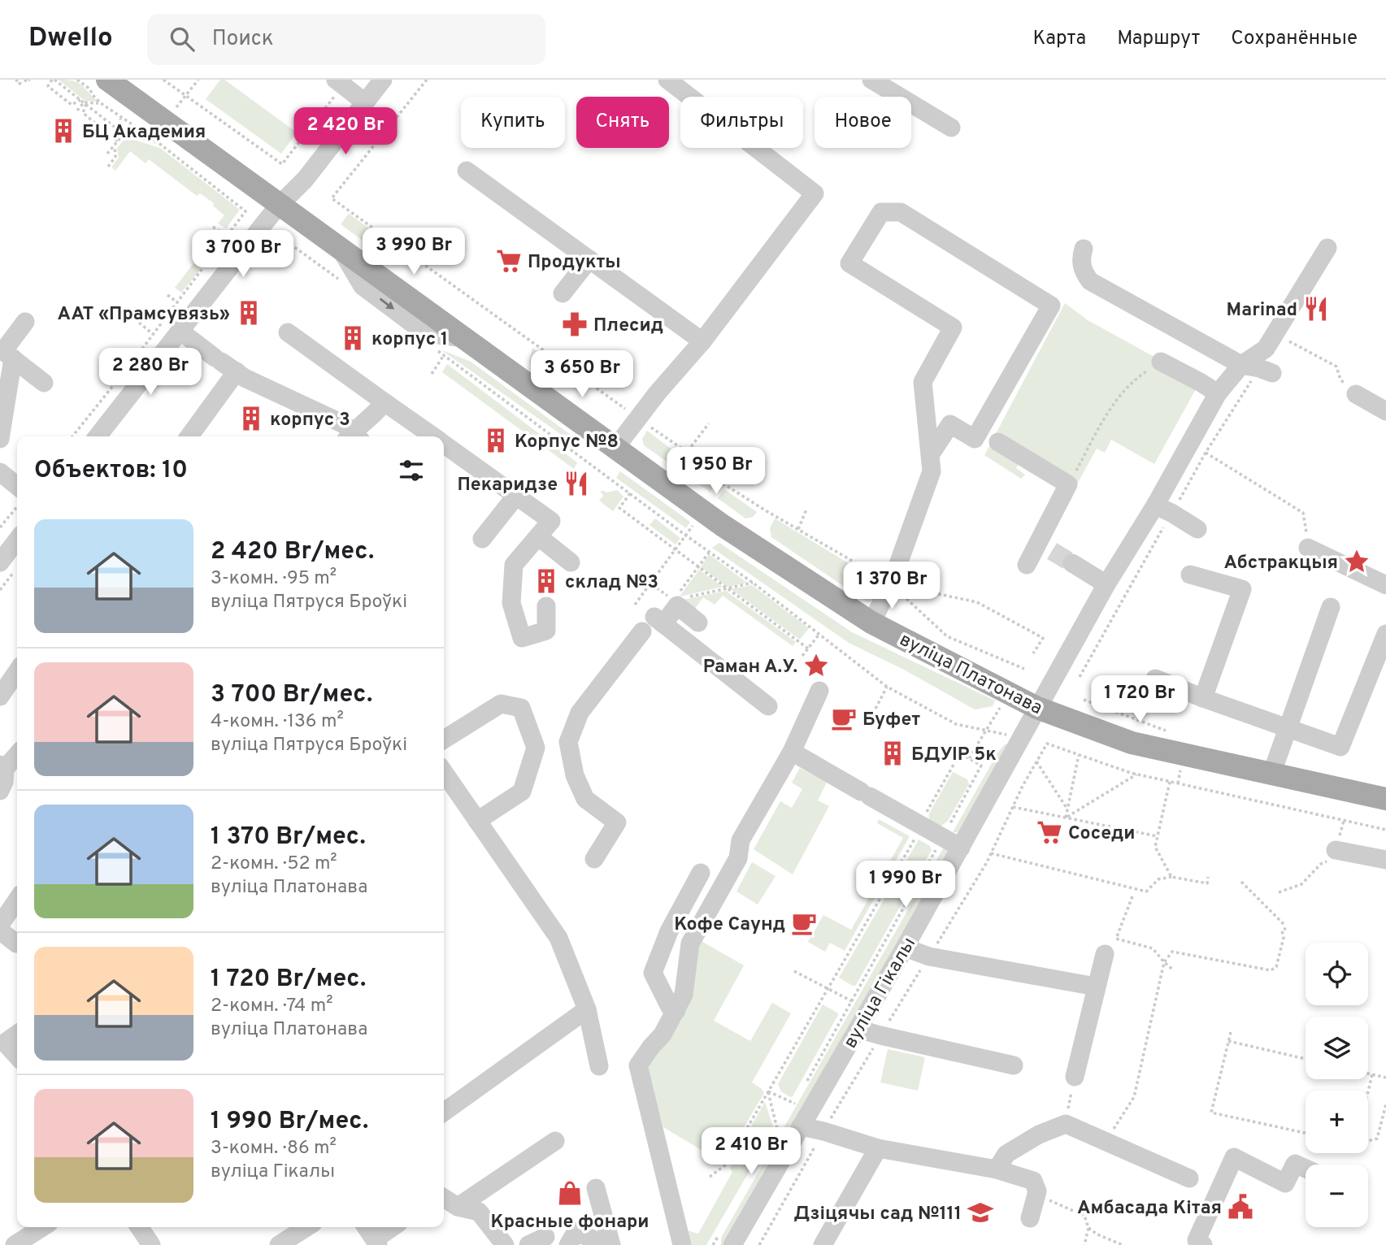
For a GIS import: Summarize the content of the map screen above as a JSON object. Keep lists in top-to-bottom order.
{
  "streets": {
    "main road": ["вуліца Платонава"],
    "street": ["вуліца Гікалы"]
  },
  "crossings": [
    ["вуліца Платонава", "вуліца Гікалы"]
  ],
  "places": {
    "building": [
      "БЦ Академия",
      "ААТ «Прамсувязь»",
      "корпус 1",
      "корпус 3",
      "Корпус №8",
      "склад №3",
      "БДУІР 5к"
    ],
    "supermarket": ["Продукты", "Соседи"],
    "restaurant": ["Marinad", "Пекаридзе"],
    "pharmacy": ["Плесид"],
    "place": ["Абстракцыя", "Раман А.У."],
    "cafe": ["Буфет", "Кофе Саунд"],
    "shop": ["Красные фонари"],
    "public building": ["Амбасада Кітая"],
    "school or university": ["Дзіцячы сад №111"]
  },
  "page": {
    "header": "Dwello",
    "search": "Поиск",
    "nav": ["Карта", "Маршрут", "Сохранённые"],
    "chip": [
      "Купить",
      "Снять",
      "Фильтры",
      "Новое"
    ],
    "price": [
      "2 420 Br",
      "3 990 Br",
      "3 700 Br",
      "2 280 Br",
      "3 650 Br",
      "1 950 Br",
      "1 370 Br",
      "1 720 Br",
      "1 990 Br",
      "2 410 Br"
    ],
    "heading": "Объектов: 10",
    "list": [
      {
        "name": "2 420 Br/мес.",
        "note": "3-комн. · 95 m² · вуліца Пятруся Броўкі"
      },
      {
        "name": "3 700 Br/мес.",
        "note": "4-комн. · 136 m² · вуліца Пятруся Броўкі"
      },
      {
        "name": "1 370 Br/мес.",
        "note": "2-комн. · 52 m² · вуліца Платонава"
      },
      {
        "name": "1 720 Br/мес.",
        "note": "2-комн. · 74 m² · вуліца Платонава"
      },
      {
        "name": "1 990 Br/мес.",
        "note": "3-комн. · 86 m² · вуліца Гікалы"
      }
    ],
    "map_buttons": ["+", "−"]
  }
}
